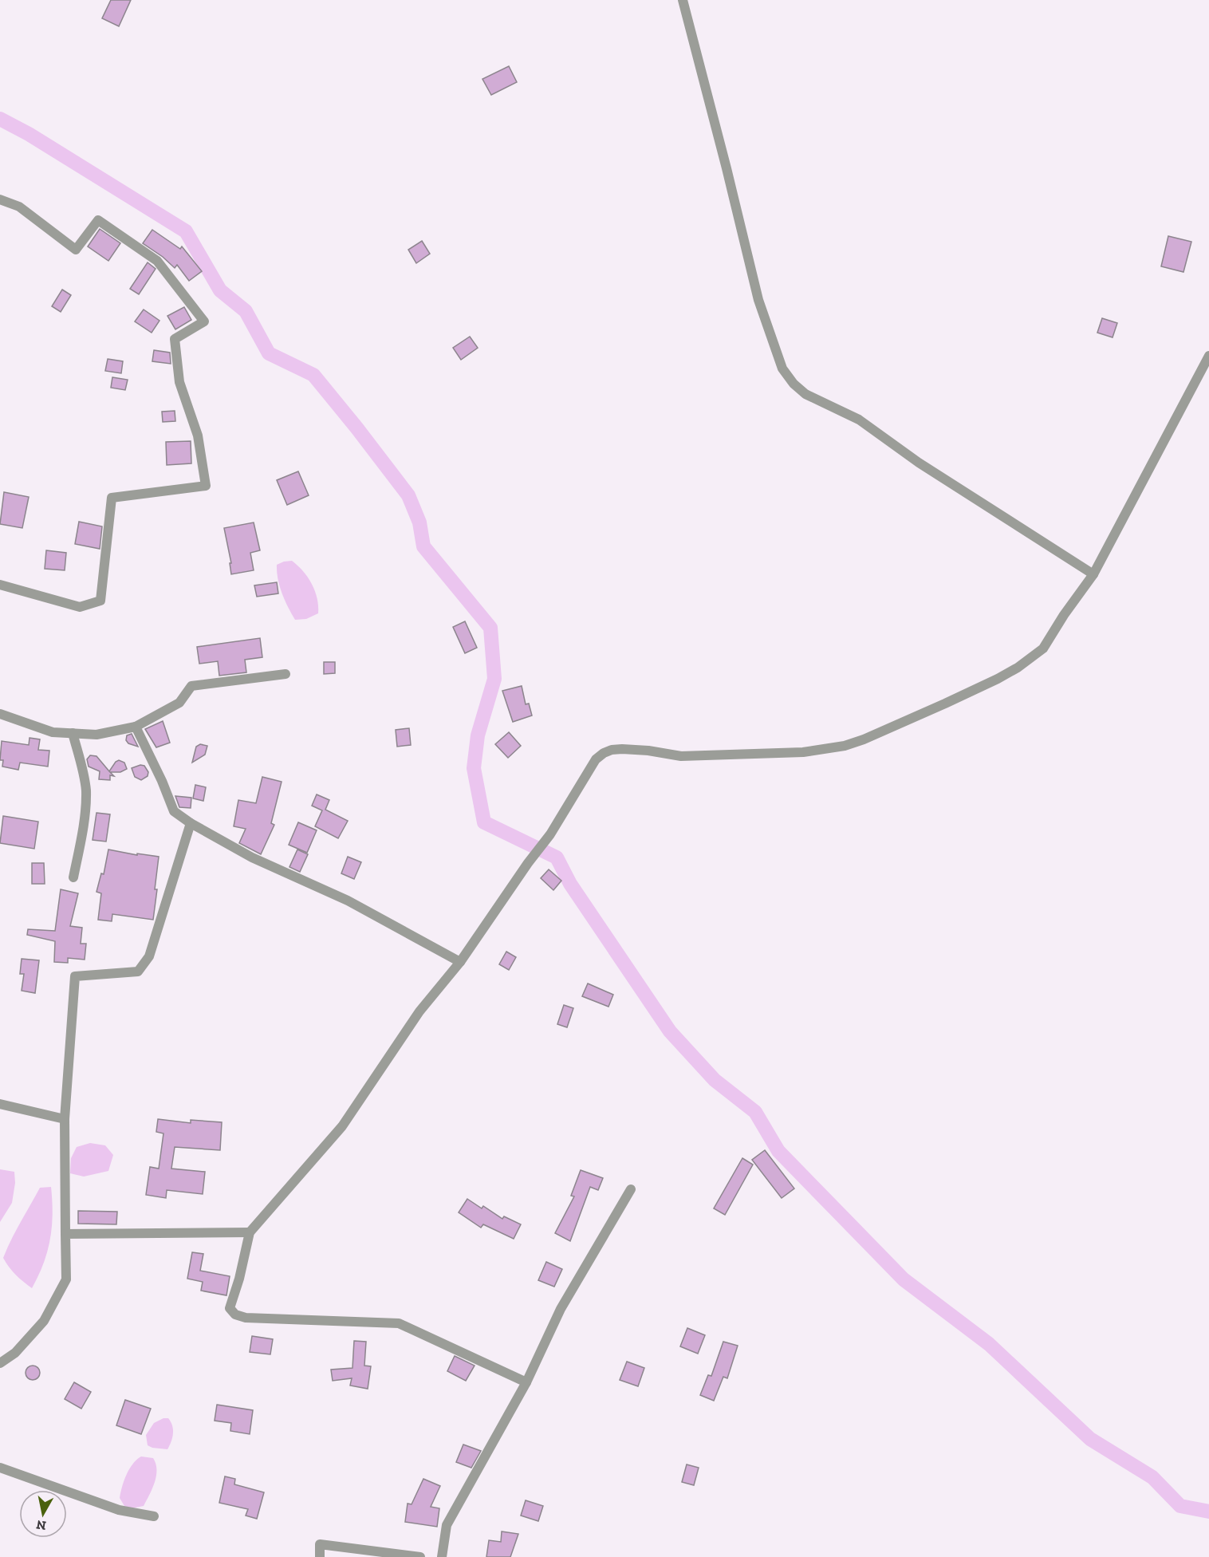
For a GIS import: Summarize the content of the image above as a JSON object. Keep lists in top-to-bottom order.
{
  "north": "bottom"
}
